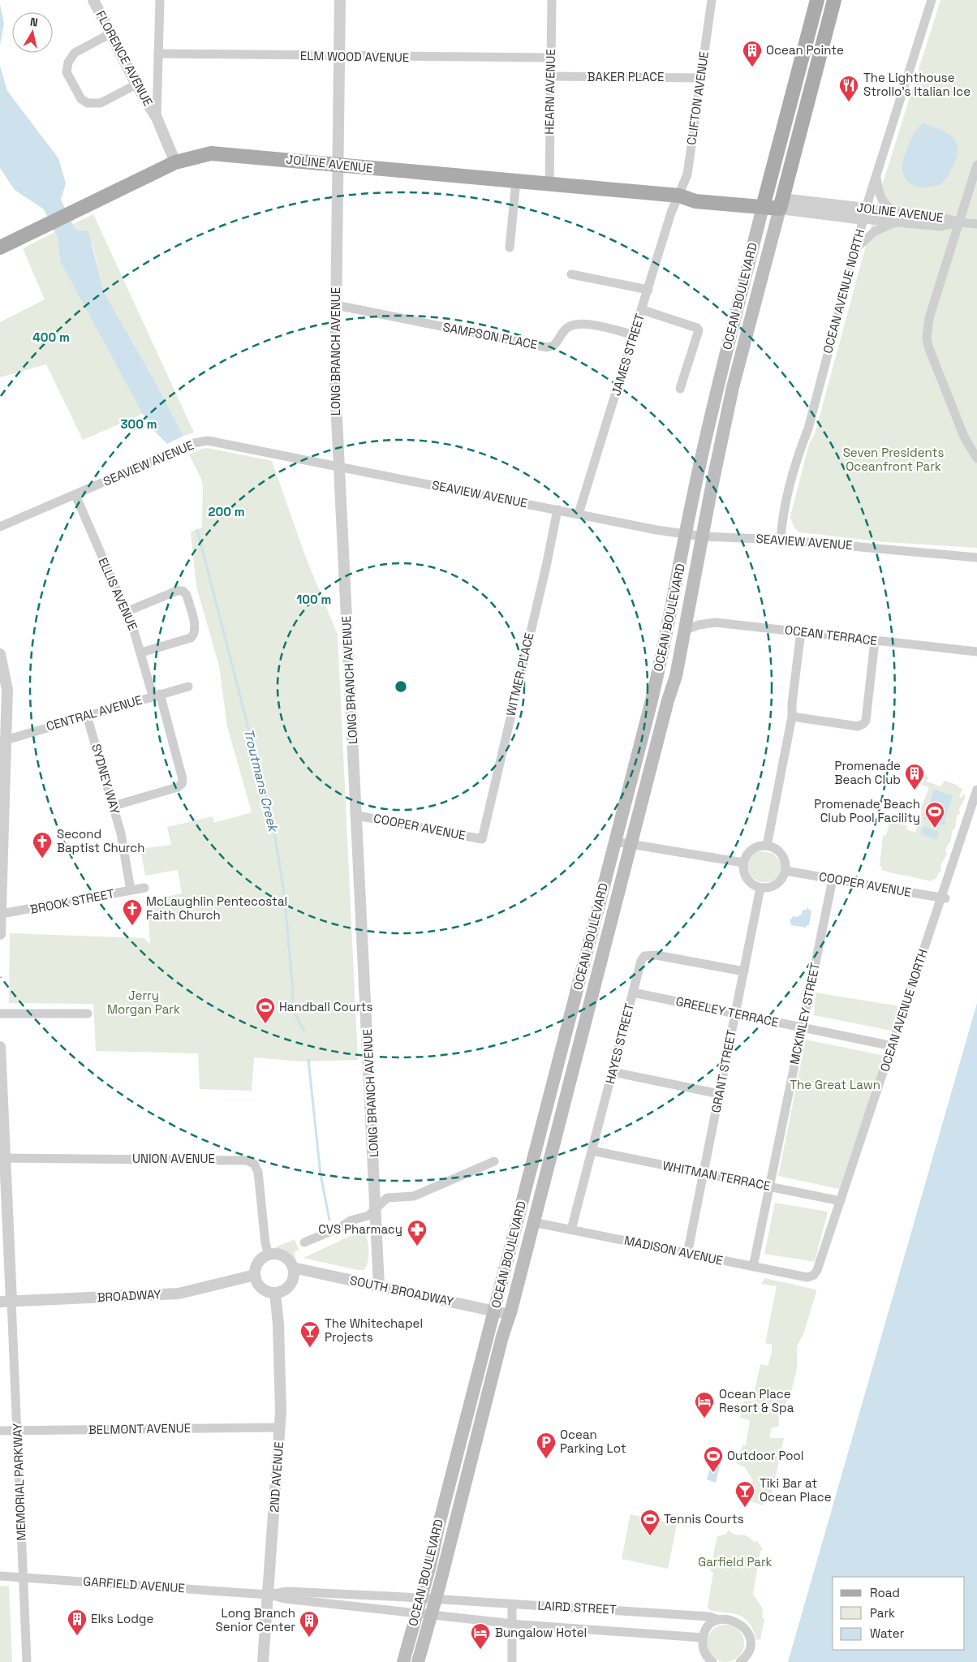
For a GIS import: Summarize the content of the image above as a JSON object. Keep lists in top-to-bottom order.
{
  "streets": {
    "main road": ["JOLINE AVENUE", "OCEAN BOULEVARD"],
    "street": [
      "ELM WOOD AVENUE",
      "FLORENCE AVENUE",
      "BAKER PLACE",
      "HEARN AVENUE",
      "CLIFTON AVENUE",
      "OCEAN AVENUE NORTH",
      "SAMPSON PLACE",
      "LONG BRANCH AVENUE",
      "JAMES STREET",
      "SEAVIEW AVENUE",
      "ELLIS AVENUE",
      "OCEAN TERRACE",
      "WITMER PLACE",
      "CENTRAL AVENUE",
      "SYDNEY WAY",
      "COOPER AVENUE",
      "BROOK STREET",
      "GREELEY TERRACE",
      "MCKINLEY STREET",
      "HAYES STREET",
      "GRANT STREET",
      "UNION AVENUE",
      "WHITMAN TERRACE",
      "MADISON AVENUE",
      "SOUTH BROADWAY",
      "BROADWAY",
      "BELMONT AVENUE",
      "2ND AVENUE",
      "MEMORIAL PARKWAY",
      "GARFIELD AVENUE",
      "LAIRD STREET"
    ]
  },
  "crossings": [
    ["ELM WOOD AVENUE", "HEARN AVENUE"],
    ["ELM WOOD AVENUE", "LONG BRANCH AVENUE"],
    ["FLORENCE AVENUE", "JOLINE AVENUE"],
    ["BAKER PLACE", "HEARN AVENUE"],
    ["BAKER PLACE", "CLIFTON AVENUE"],
    ["HEARN AVENUE", "JOLINE AVENUE"],
    ["CLIFTON AVENUE", "JOLINE AVENUE"],
    ["CLIFTON AVENUE", "JAMES STREET"],
    ["JOLINE AVENUE", "OCEAN AVENUE NORTH"],
    ["JOLINE AVENUE", "OCEAN BOULEVARD"],
    ["JOLINE AVENUE", "LONG BRANCH AVENUE"],
    ["JOLINE AVENUE", "JAMES STREET"],
    ["OCEAN AVENUE NORTH", "SEAVIEW AVENUE"],
    ["OCEAN AVENUE NORTH", "COOPER AVENUE"],
    ["OCEAN AVENUE NORTH", "GREELEY TERRACE"],
    ["OCEAN AVENUE NORTH", "WHITMAN TERRACE"],
    ["OCEAN AVENUE NORTH", "MADISON AVENUE"],
    ["OCEAN BOULEVARD", "SEAVIEW AVENUE"],
    ["OCEAN BOULEVARD", "OCEAN TERRACE"],
    ["OCEAN BOULEVARD", "MADISON AVENUE"],
    ["OCEAN BOULEVARD", "SOUTH BROADWAY"],
    ["OCEAN BOULEVARD", "GARFIELD AVENUE"],
    ["OCEAN BOULEVARD", "LAIRD STREET"],
    ["SAMPSON PLACE", "LONG BRANCH AVENUE"],
    ["SAMPSON PLACE", "JAMES STREET"],
    ["LONG BRANCH AVENUE", "SEAVIEW AVENUE"],
    ["LONG BRANCH AVENUE", "COOPER AVENUE"],
    ["LONG BRANCH AVENUE", "SOUTH BROADWAY"],
    ["JAMES STREET", "SEAVIEW AVENUE"],
    ["SEAVIEW AVENUE", "ELLIS AVENUE"],
    ["SEAVIEW AVENUE", "WITMER PLACE"],
    ["ELLIS AVENUE", "CENTRAL AVENUE"],
    ["ELLIS AVENUE", "SYDNEY WAY"],
    ["WITMER PLACE", "COOPER AVENUE"],
    ["CENTRAL AVENUE", "SYDNEY WAY"],
    ["SYDNEY WAY", "BROOK STREET"],
    ["COOPER AVENUE", "MCKINLEY STREET"],
    ["COOPER AVENUE", "GRANT STREET"],
    ["GREELEY TERRACE", "MCKINLEY STREET"],
    ["GREELEY TERRACE", "HAYES STREET"],
    ["GREELEY TERRACE", "GRANT STREET"],
    ["MCKINLEY STREET", "WHITMAN TERRACE"],
    ["MCKINLEY STREET", "MADISON AVENUE"],
    ["HAYES STREET", "GRANT STREET"],
    ["HAYES STREET", "WHITMAN TERRACE"],
    ["HAYES STREET", "MADISON AVENUE"],
    ["GRANT STREET", "WHITMAN TERRACE"],
    ["GRANT STREET", "MADISON AVENUE"],
    ["UNION AVENUE", "SOUTH BROADWAY"],
    ["UNION AVENUE", "BROADWAY"],
    ["UNION AVENUE", "2ND AVENUE"],
    ["SOUTH BROADWAY", "BROADWAY"],
    ["SOUTH BROADWAY", "2ND AVENUE"],
    ["BROADWAY", "2ND AVENUE"],
    ["BROADWAY", "MEMORIAL PARKWAY"],
    ["BELMONT AVENUE", "2ND AVENUE"],
    ["BELMONT AVENUE", "MEMORIAL PARKWAY"],
    ["2ND AVENUE", "GARFIELD AVENUE"],
    ["MEMORIAL PARKWAY", "GARFIELD AVENUE"],
    ["GARFIELD AVENUE", "LAIRD STREET"]
  ],
  "water": ["Troutmans Creek"],
  "parks": [
    "Seven Presidents Oceanfront Park",
    "Jerry Morgan Park",
    "The Great Lawn",
    "Garfield Park"
  ],
  "places": {
    "building": [
      "Ocean Pointe",
      "Promenade Beach Club",
      "Elks Lodge",
      "Long Branch Senior Center"
    ],
    "restaurant": ["The Lighthouse Strollo's Italian Ice"],
    "sports": [
      "Promenade Beach Club Pool Facility",
      "Handball Courts",
      "Outdoor Pool",
      "Tennis Courts"
    ],
    "church": ["Second Baptist Church", "McLaughlin Pentecostal Faith Church"],
    "pharmacy": ["CVS Pharmacy"],
    "bar": ["The Whitechapel Projects", "Tiki Bar at Ocean Place"],
    "hotel": ["Ocean Place Resort & Spa", "Bungalow Hotel"],
    "parking": ["Ocean Parking Lot"]
  },
  "legend": ["Road", "Park", "Water"],
  "north": "top",
  "rings": [
    "400 m",
    "300 m",
    "200 m",
    "100 m"
  ]
}
